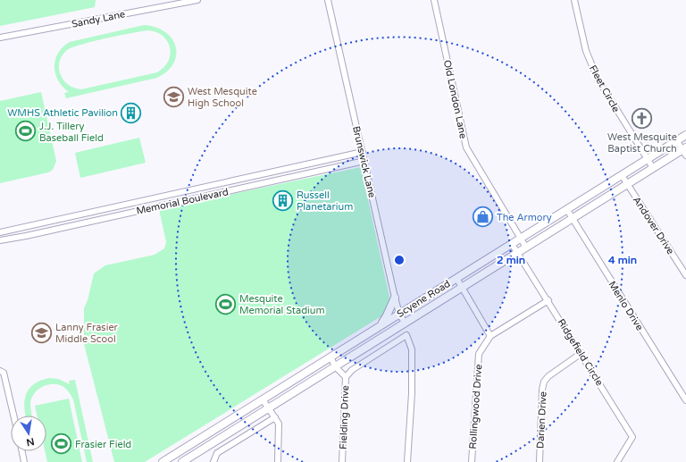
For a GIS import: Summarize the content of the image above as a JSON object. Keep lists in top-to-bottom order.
{
  "streets": {
    "main road": ["Scyene Road"],
    "street": [
      "Sandy Lane",
      "Fleet Circle",
      "Old London Lane",
      "Brunswick Lane",
      "Memorial Boulevard",
      "Andover Drive",
      "Menlo Drive",
      "Ridgefield Circle",
      "Rollingwood Drive",
      "Fielding Drive",
      "Darien Drive"
    ]
  },
  "crossings": [
    ["Fleet Circle", "Scyene Road"],
    ["Old London Lane", "Scyene Road"],
    ["Brunswick Lane", "Memorial Boulevard"],
    ["Brunswick Lane", "Scyene Road"],
    ["Andover Drive", "Scyene Road"],
    ["Scyene Road", "Menlo Drive"],
    ["Scyene Road", "Ridgefield Circle"],
    ["Scyene Road", "Fielding Drive"],
    ["Ridgefield Circle", "Darien Drive"]
  ],
  "places": {
    "school or university": ["West Mesquite High School", "Lanny Frasier Middle Scool"],
    "building": ["WMHS Athletic Pavilion", "Russell Planetarium"],
    "church": ["West Mesquite Baptist Church"],
    "sports": ["J.J. Tillery Baseball Field", "Mesquite Memorial Stadium", "Frasier Field"],
    "shop": ["The Armory"]
  },
  "north": "bottom",
  "rings": ["2 min", "4 min"]
}
